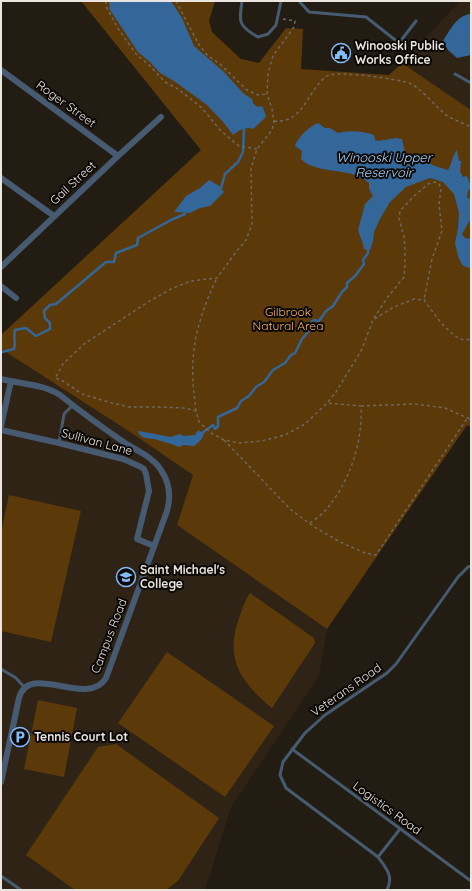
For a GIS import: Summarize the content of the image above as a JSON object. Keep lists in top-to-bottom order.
{
  "streets": {
    "street": [
      "Roger Street",
      "Gail Street",
      "Sullivan Lane",
      "Campus Road"
    ],
    "lane": ["Veterans Road", "Logistics Road"]
  },
  "crossings": [
    ["Roger Street", "Gail Street"],
    ["Sullivan Lane", "Campus Road"],
    ["Veterans Road", "Logistics Road"]
  ],
  "water": ["Winooski Upper Reservoir"],
  "parks": ["Gilbrook Natural Area"],
  "places": {
    "public building": ["Winooski Public Works Office"],
    "school or university": ["Saint Michael's College"],
    "parking": ["Tennis Court Lot"]
  }
}
